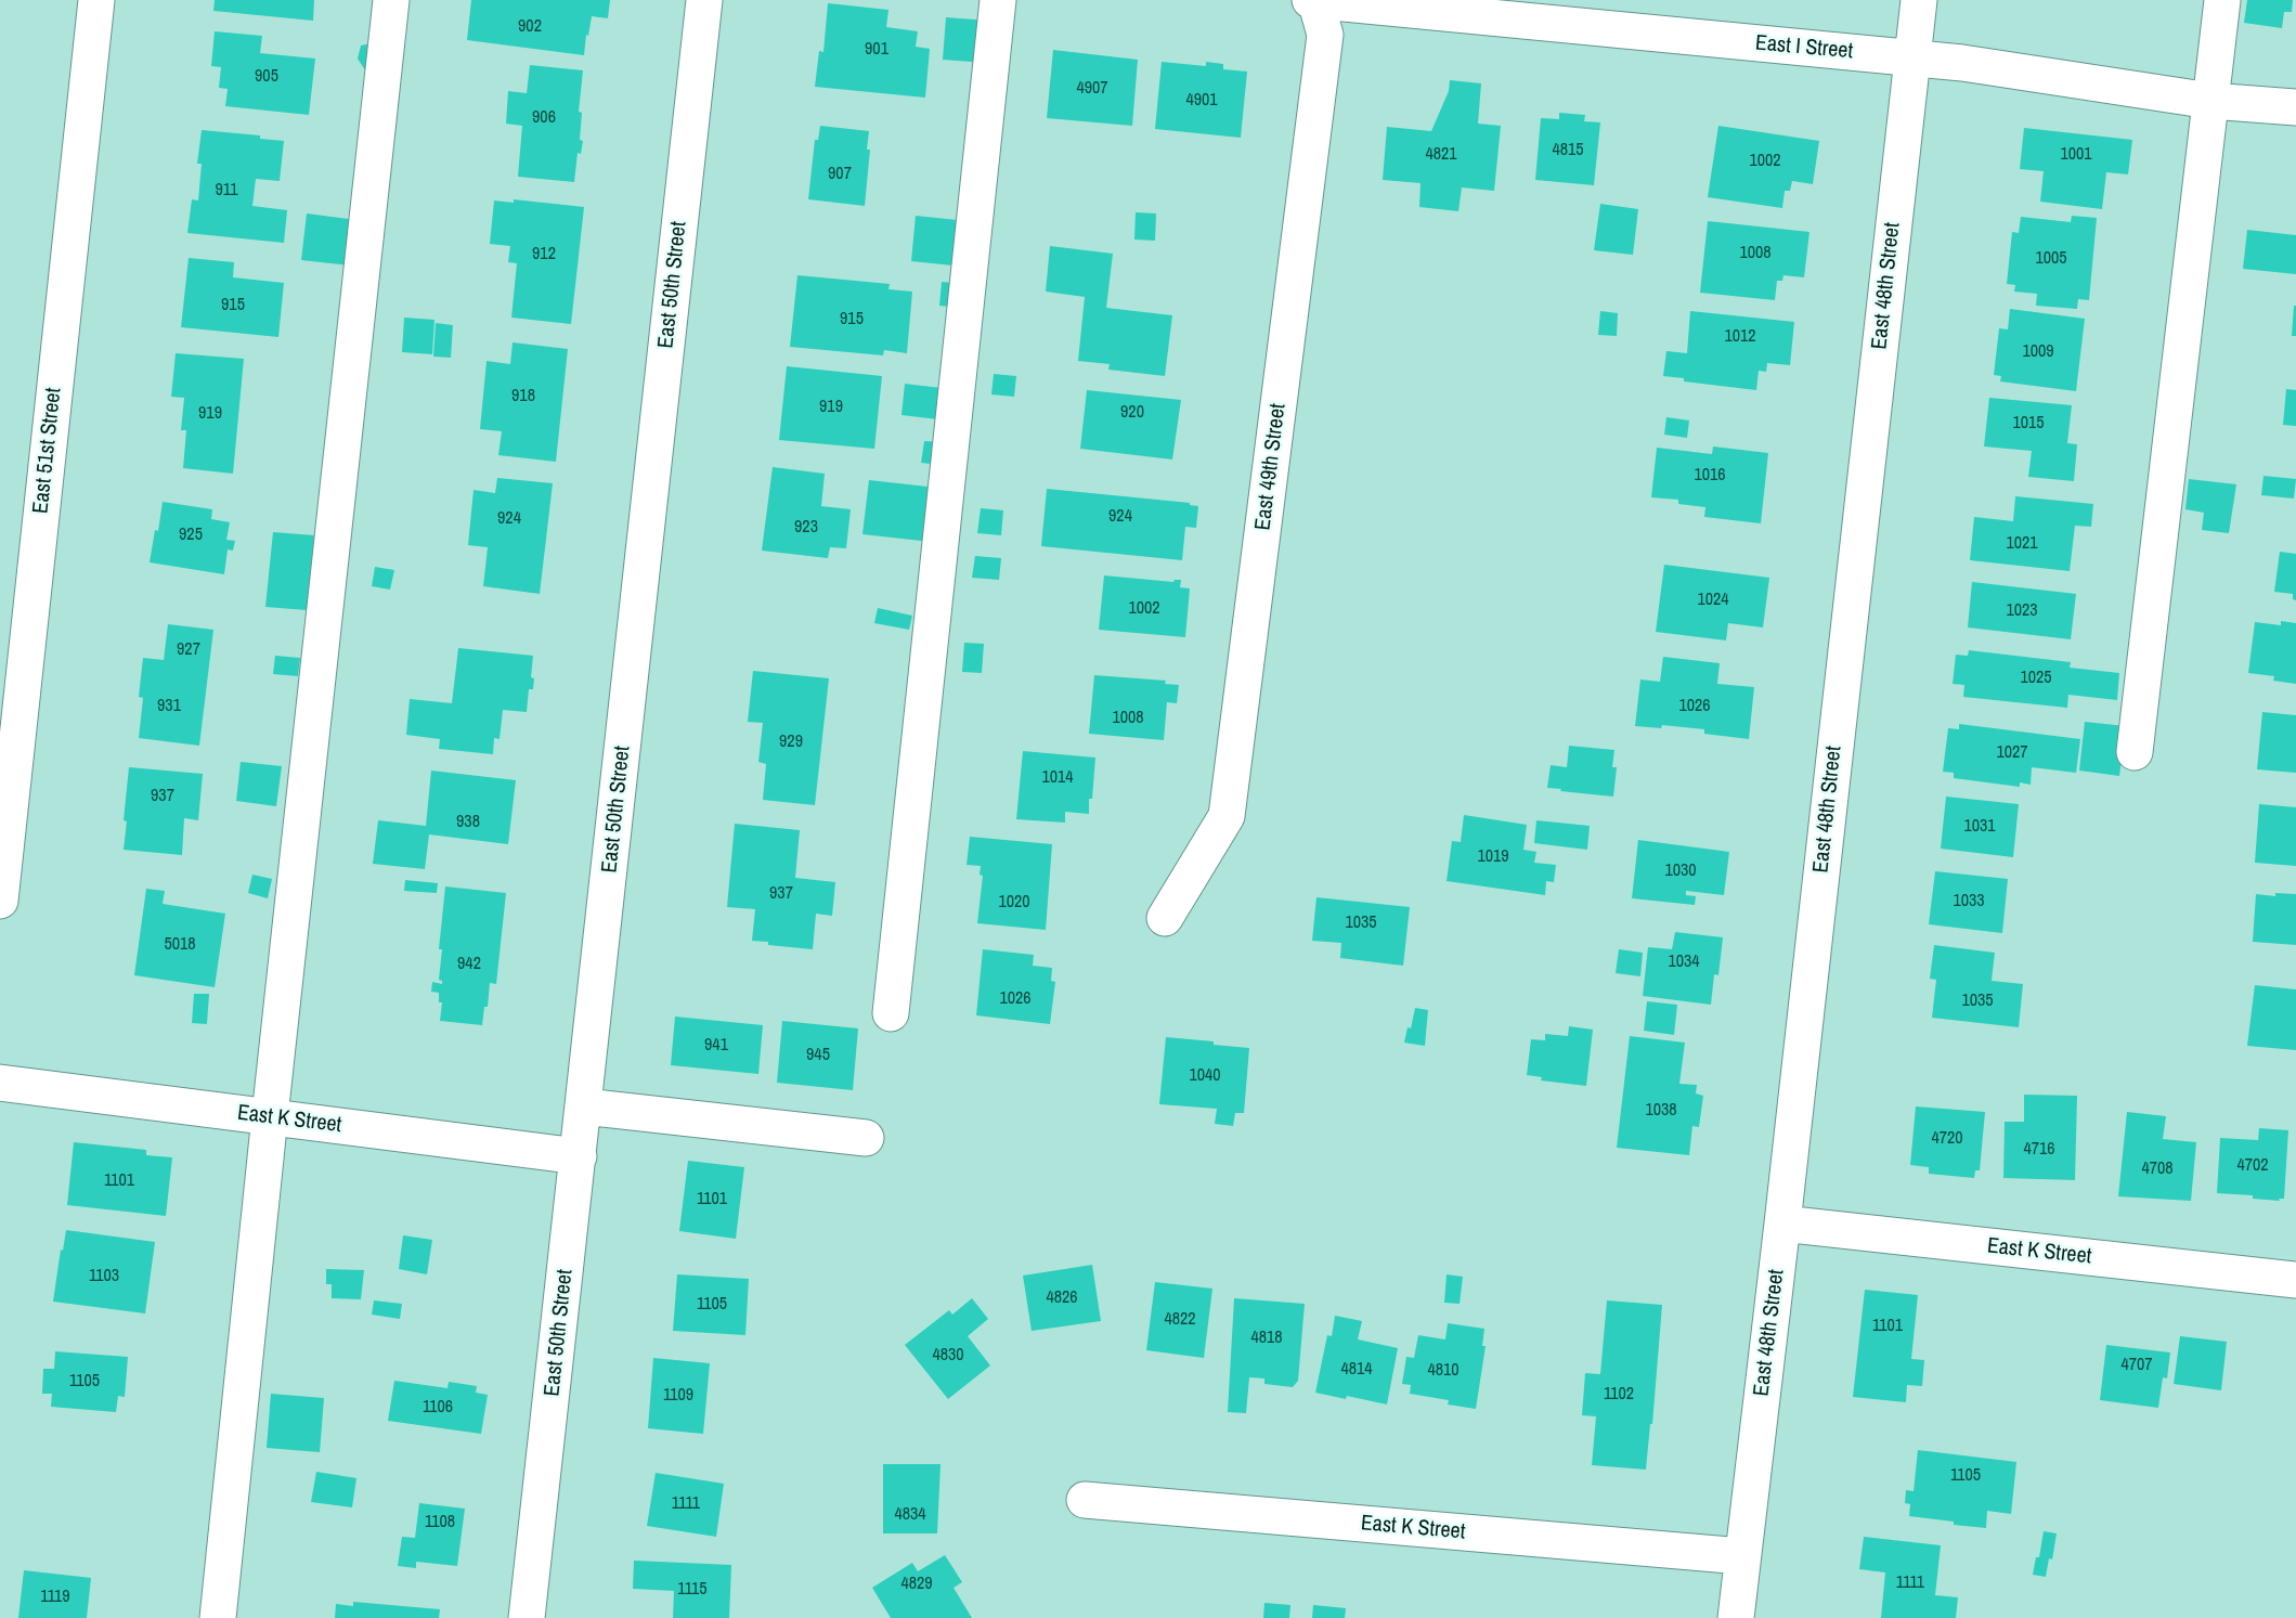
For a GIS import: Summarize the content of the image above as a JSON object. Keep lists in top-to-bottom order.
{
  "streets": {
    "street": [
      "East I Street",
      "East 50th Street",
      "East 48th Street",
      "East 51st Street",
      "East 49th Street",
      "East K Street"
    ]
  },
  "crossings": [
    ["East I Street", "East 48th Street"],
    ["East I Street", "East 49th Street"],
    ["East 50th Street", "East K Street"],
    ["East 48th Street", "East K Street"]
  ],
  "house_numbers": [
    "902",
    "901",
    "905",
    "4907",
    "4901",
    "906",
    "4815",
    "4821",
    "1001",
    "1002",
    "907",
    "911",
    "1008",
    "912",
    "1005",
    "915",
    "915",
    "1012",
    "1009",
    "918",
    "919",
    "920",
    "919",
    "1015",
    "1016",
    "924",
    "924",
    "923",
    "925",
    "1021",
    "1024",
    "1002",
    "1023",
    "927",
    "1025",
    "931",
    "1026",
    "1008",
    "929",
    "1027",
    "1014",
    "937",
    "938",
    "1031",
    "1019",
    "1030",
    "937",
    "1033",
    "1020",
    "1035",
    "5018",
    "1034",
    "942",
    "1026",
    "1035",
    "941",
    "945",
    "1040",
    "1038",
    "4720",
    "4716",
    "4702",
    "4708",
    "1101",
    "1101",
    "1103",
    "4826",
    "1105",
    "4822",
    "1101",
    "4818",
    "4830",
    "4707",
    "4814",
    "4810",
    "1105",
    "1102",
    "1109",
    "1106",
    "1105",
    "1111",
    "4834",
    "1108",
    "1111",
    "4829",
    "1115",
    "1119"
  ]
}
